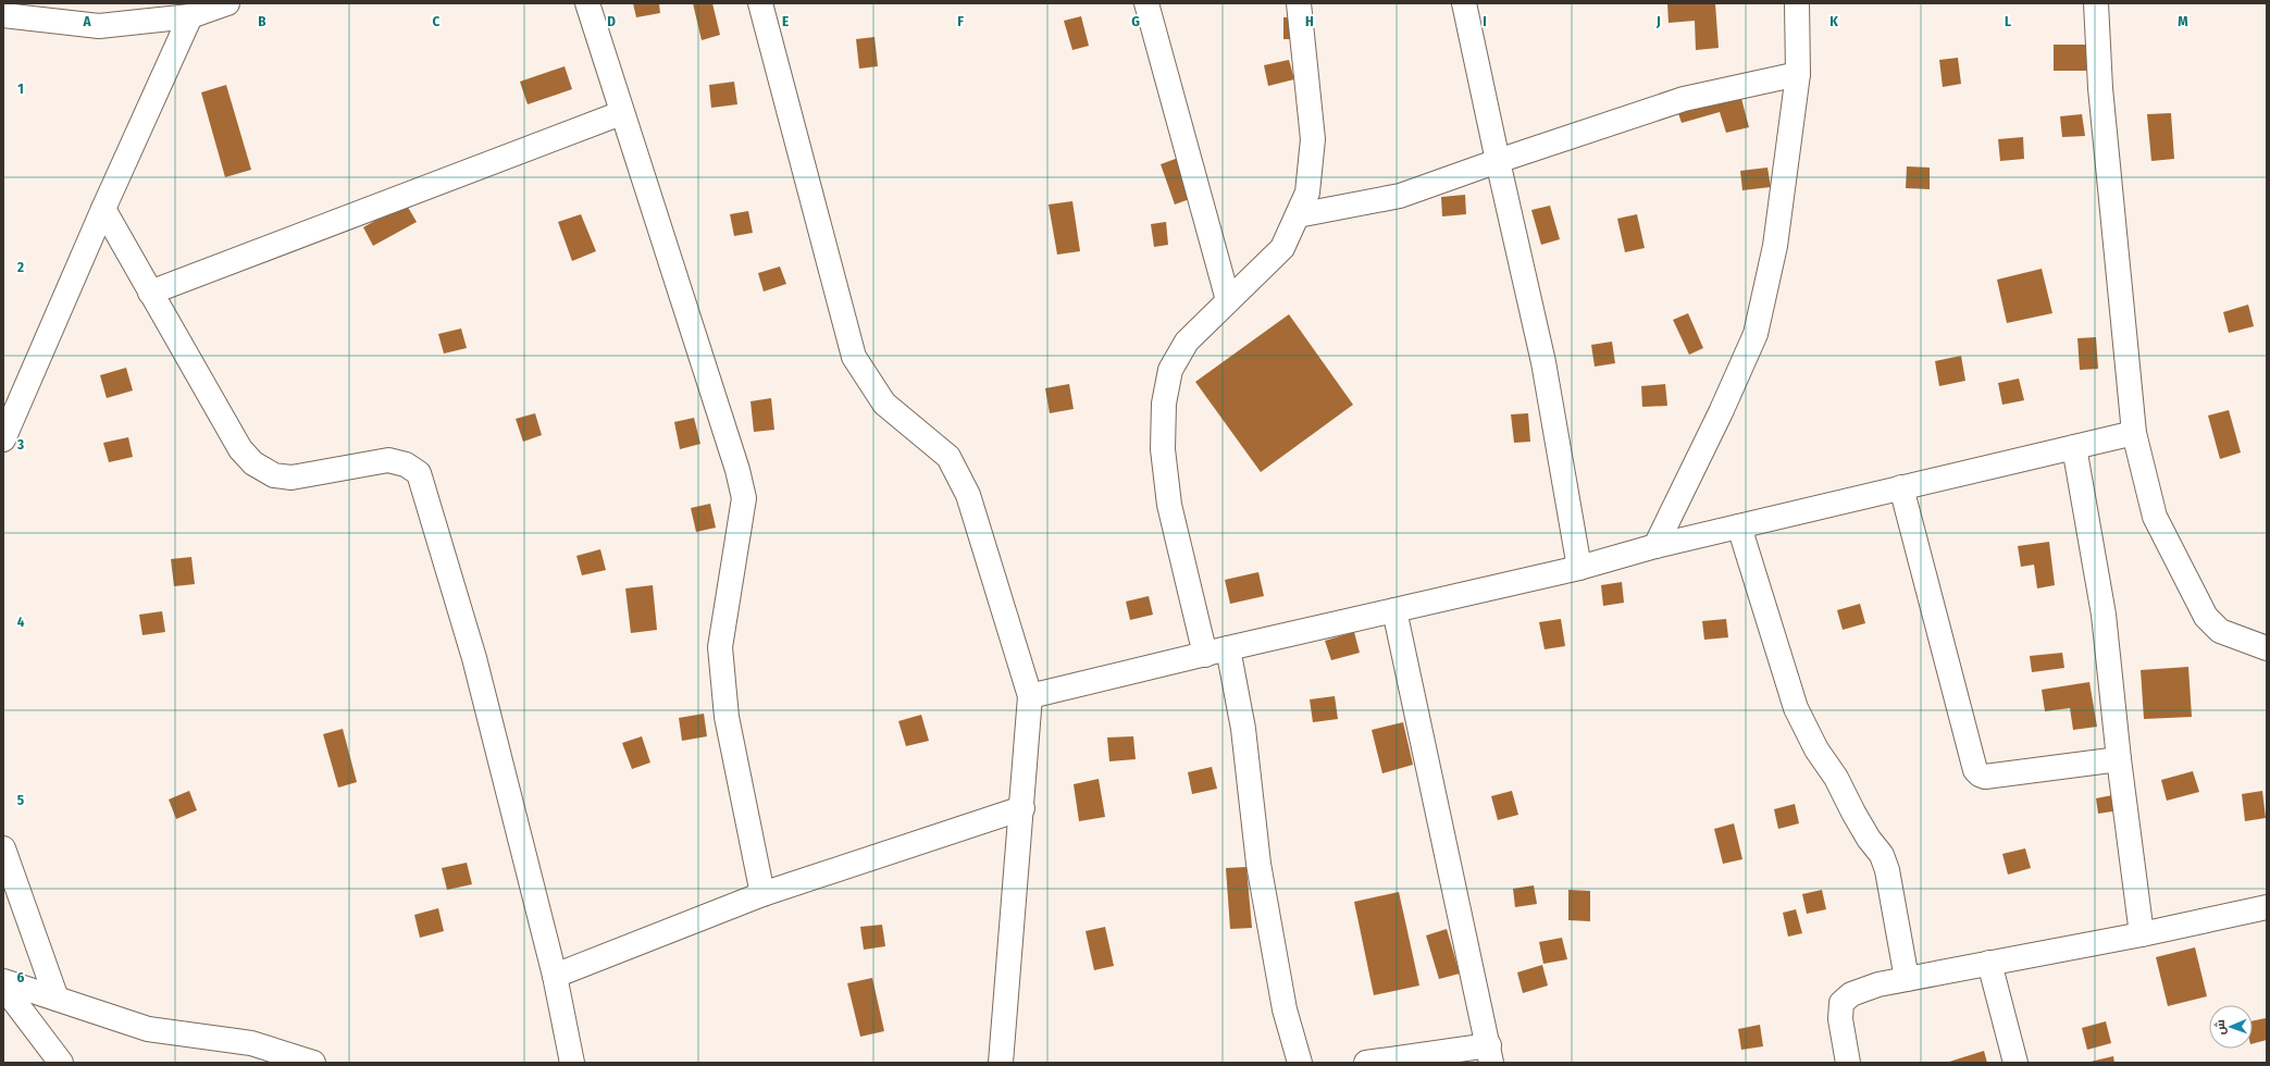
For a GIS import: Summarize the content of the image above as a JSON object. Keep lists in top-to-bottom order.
{
  "north": "left",
  "grid": {
    "columns": [
      "A",
      "B",
      "C",
      "D",
      "E",
      "F",
      "G",
      "H",
      "I",
      "J",
      "K",
      "L",
      "M"
    ],
    "rows": [
      "1",
      "2",
      "3",
      "4",
      "5",
      "6"
    ]
  }
}
